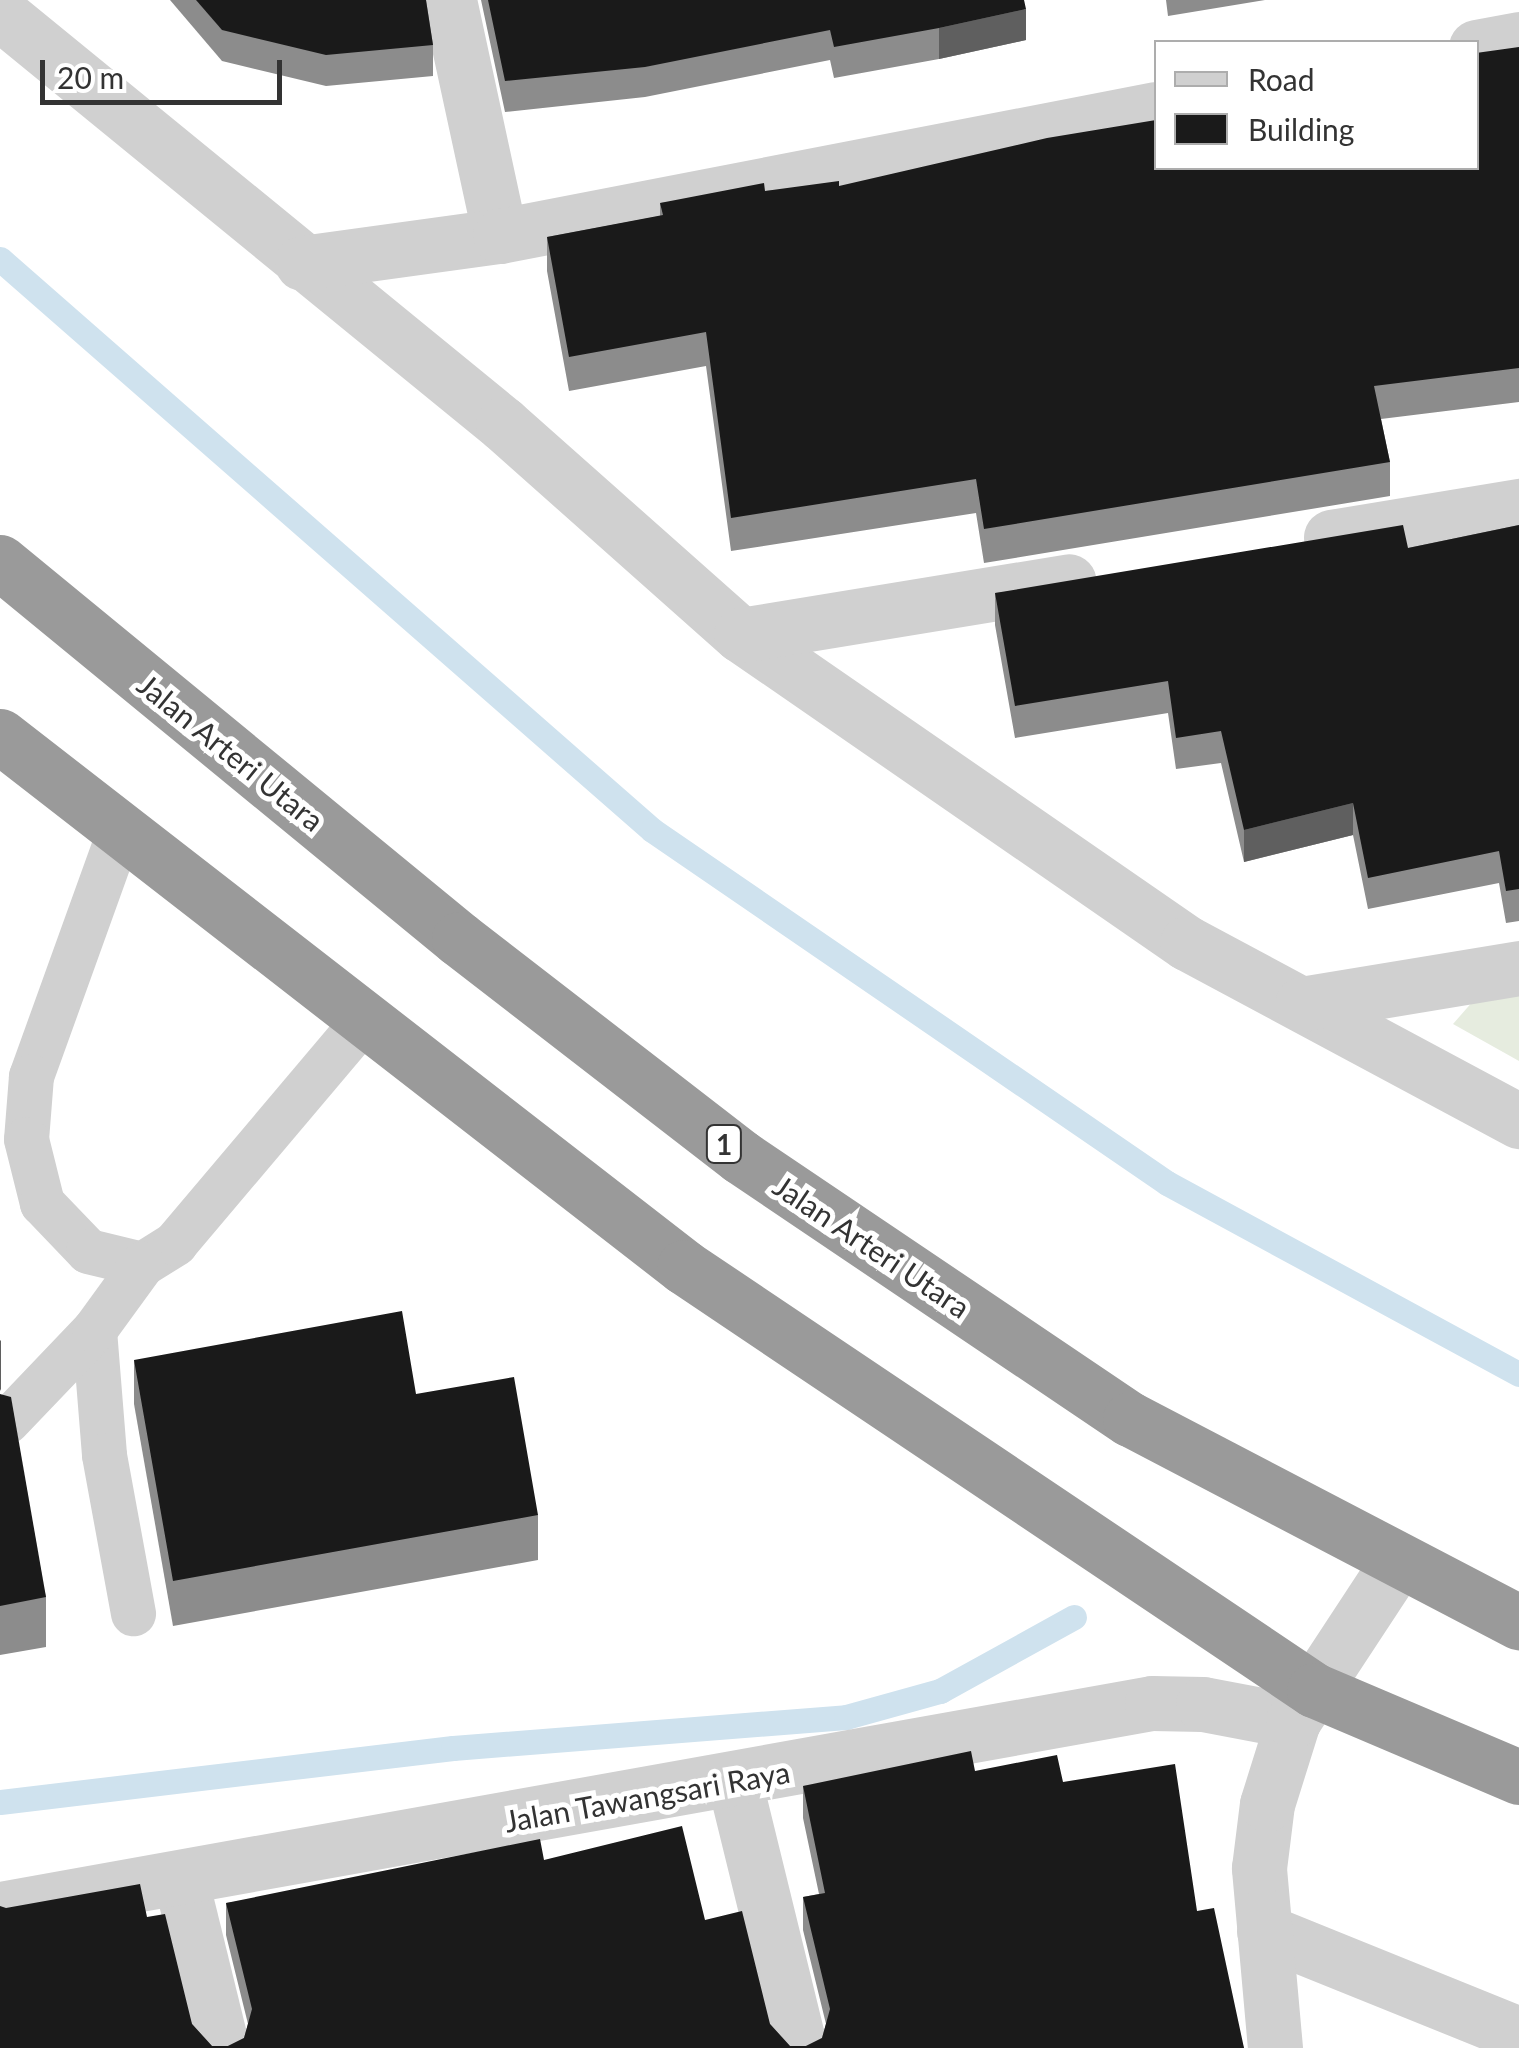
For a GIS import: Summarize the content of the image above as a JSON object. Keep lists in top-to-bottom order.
{
  "streets": {
    "highway": ["Jalan Arteri Utara", "1"],
    "street": ["Jalan Tawangsari Raya"]
  },
  "legend": ["Road", "Building"],
  "scale_bar": "20 m"
}
